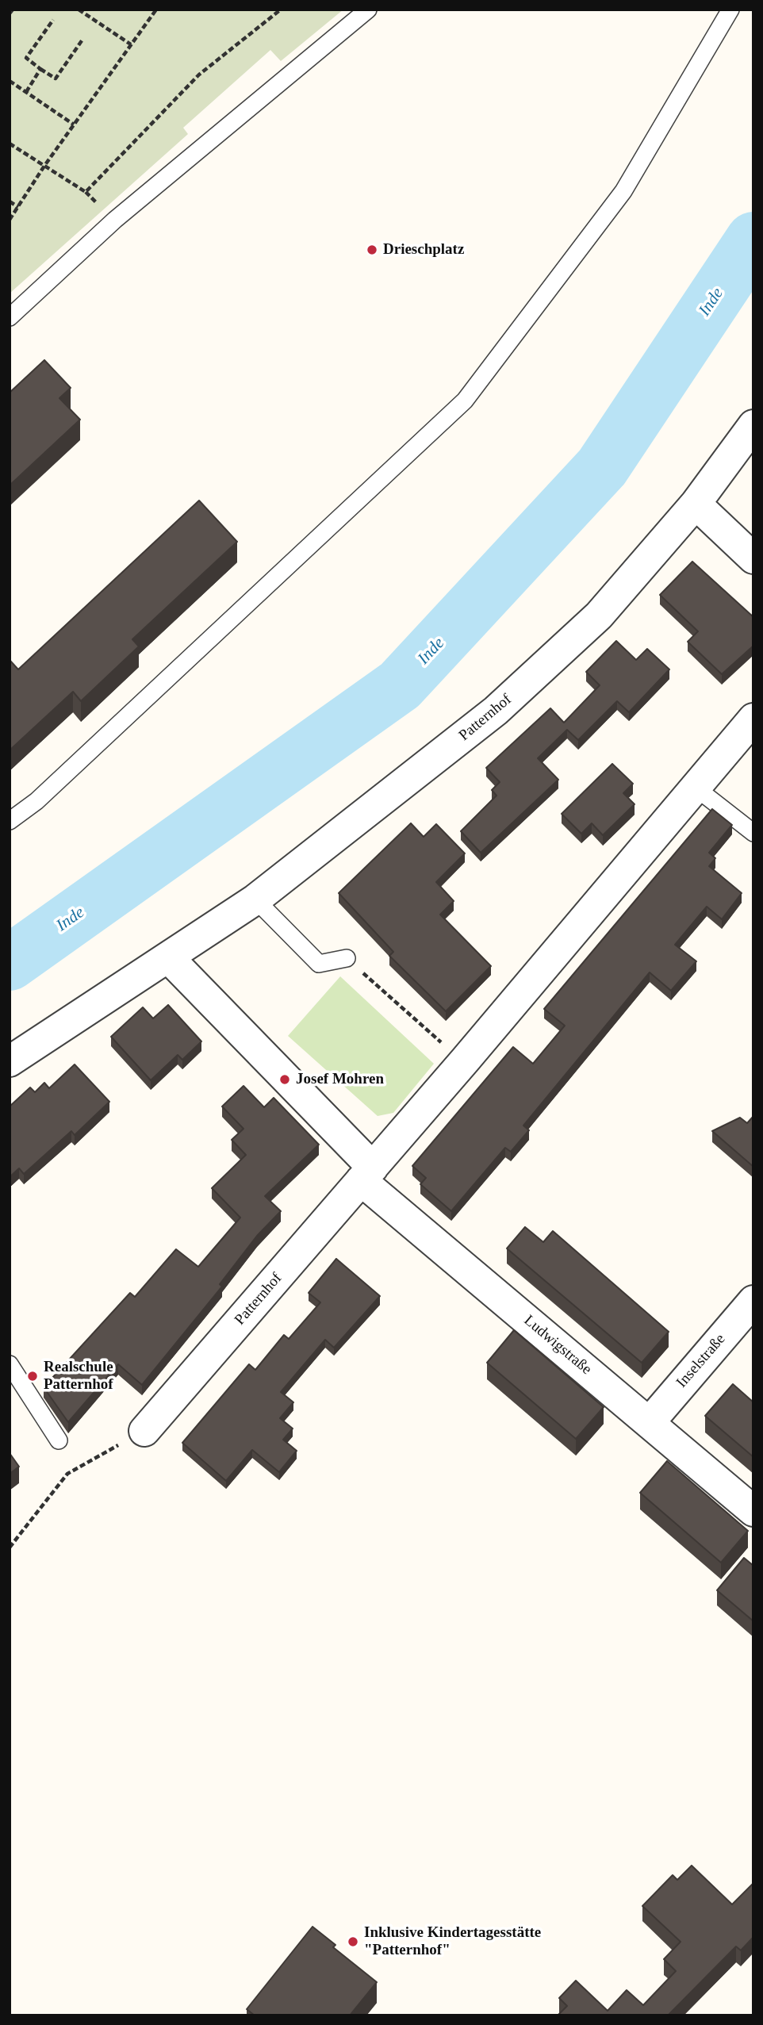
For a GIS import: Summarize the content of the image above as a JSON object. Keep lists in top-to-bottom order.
{
  "streets": {
    "street": ["Patternhof", "Ludwigstraße", "Inselstraße"]
  },
  "crossings": [
    ["Patternhof", "Ludwigstraße"],
    ["Ludwigstraße", "Inselstraße"]
  ],
  "water": ["Inde"],
  "places": [
    "Drieschplatz",
    "Josef Mohren",
    "Realschule Patternhof",
    "Inklusive Kindertagesstätte \"Patternhof\""
  ]
}
